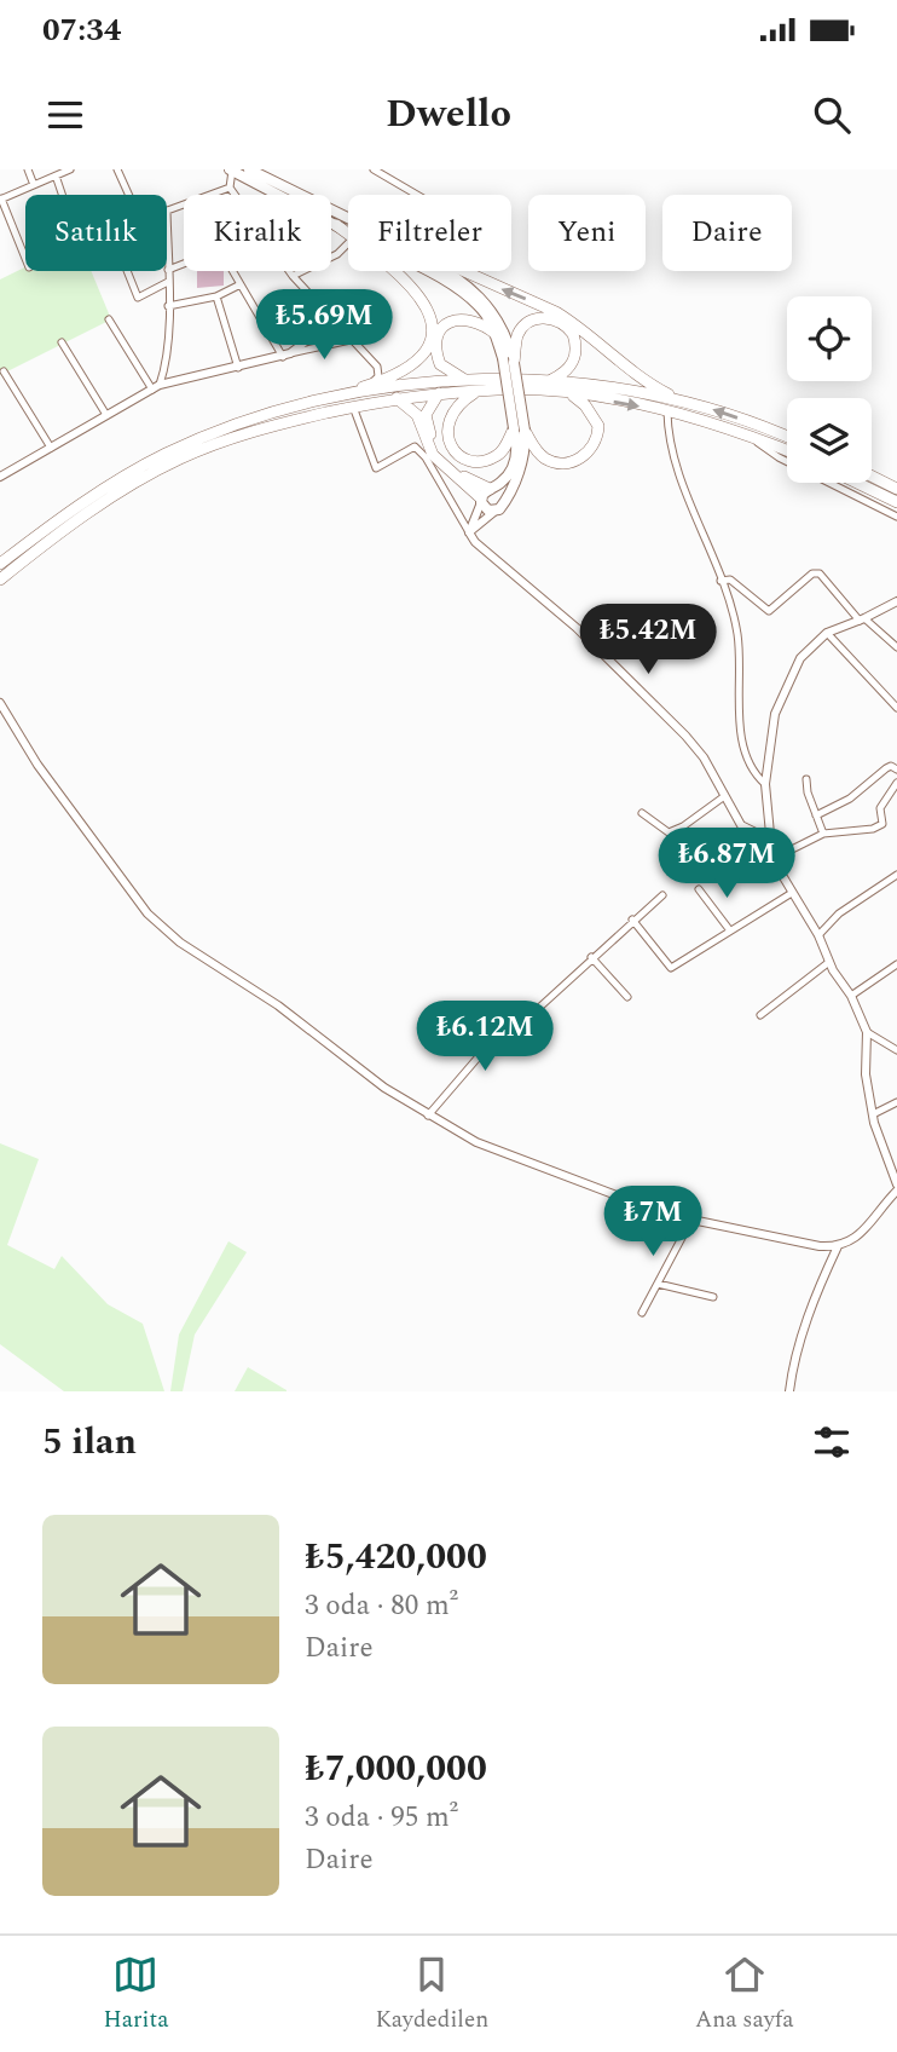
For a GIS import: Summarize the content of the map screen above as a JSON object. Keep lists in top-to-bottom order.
{
  "page": {
    "status": "07:34",
    "header": "Dwello",
    "chip": [
      "Satılık",
      "Kiralık",
      "Filtreler",
      "Yeni",
      "Daire"
    ],
    "price": [
      "₺5.69M",
      "₺5.42M",
      "₺6.87M",
      "₺6.12M",
      "₺7M"
    ],
    "heading": "5 ilan",
    "list": [
      {
        "name": "₺5,420,000",
        "note": "3 oda · 80 m² · Daire"
      },
      {
        "name": "₺7,000,000",
        "note": "3 oda · 95 m² · Daire"
      }
    ],
    "tabs": ["Harita", "Kaydedilen", "Ana sayfa"]
  }
}
